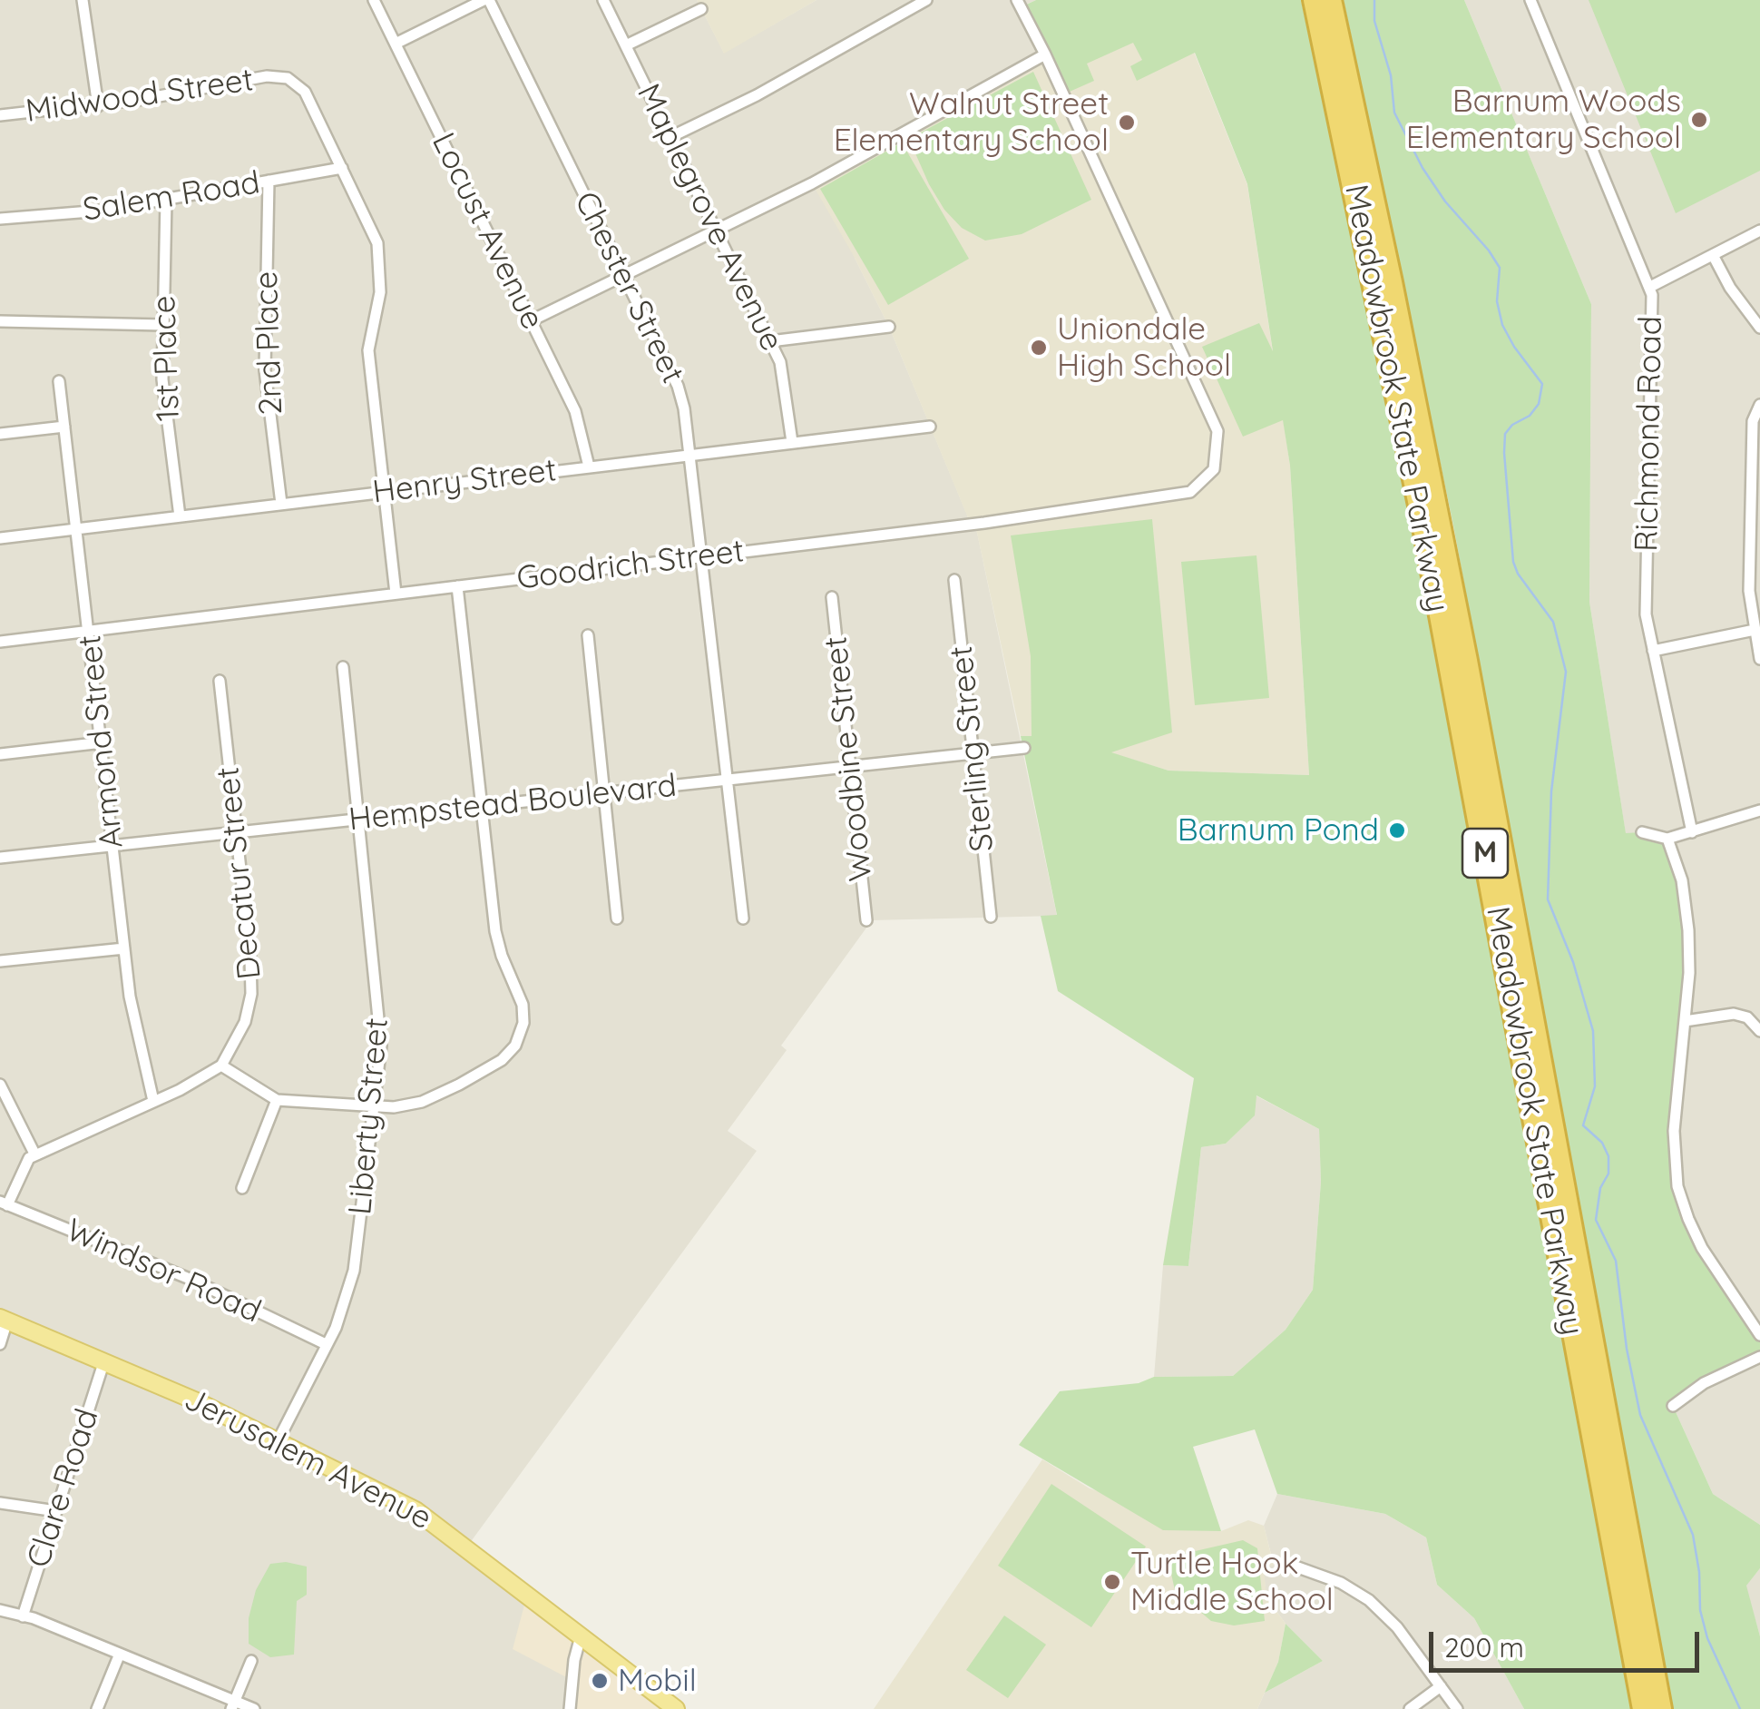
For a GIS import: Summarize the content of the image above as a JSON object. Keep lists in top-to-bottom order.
{
  "streets": {
    "highway": ["Meadowbrook State Parkway", "M"],
    "main road": ["Jerusalem Avenue"],
    "street": [
      "Midwood Street",
      "Salem Road",
      "Maplegrove Avenue",
      "Locust Avenue",
      "Chester Street",
      "2nd Place",
      "1st Place",
      "Richmond Road",
      "Henry Street",
      "Goodrich Street",
      "Armond Street",
      "Sterling Street",
      "Woodbine Street",
      "Hempstead Boulevard",
      "Decatur Street",
      "Liberty Street",
      "Windsor Road",
      "Clare Road"
    ]
  },
  "crossings": [
    ["Midwood Street", "Salem Road"],
    ["Salem Road", "2nd Place"],
    ["Salem Road", "1st Place"],
    ["Maplegrove Avenue", "Henry Street"],
    ["Locust Avenue", "Henry Street"],
    ["Chester Street", "Henry Street"],
    ["Chester Street", "Goodrich Street"],
    ["Chester Street", "Hempstead Boulevard"],
    ["2nd Place", "Henry Street"],
    ["1st Place", "Henry Street"],
    ["Henry Street", "Armond Street"],
    ["Goodrich Street", "Armond Street"],
    ["Armond Street", "Hempstead Boulevard"],
    ["Sterling Street", "Hempstead Boulevard"],
    ["Woodbine Street", "Hempstead Boulevard"],
    ["Hempstead Boulevard", "Decatur Street"],
    ["Hempstead Boulevard", "Liberty Street"],
    ["Liberty Street", "Windsor Road"],
    ["Liberty Street", "Jerusalem Avenue"],
    ["Jerusalem Avenue", "Clare Road"]
  ],
  "places": [
    "Barnum Woods Elementary School",
    "Walnut Street Elementary School",
    "Uniondale High School",
    "Barnum Pond",
    "Turtle Hook Middle School",
    "Mobil"
  ],
  "scale_bar": "200 m"
}
